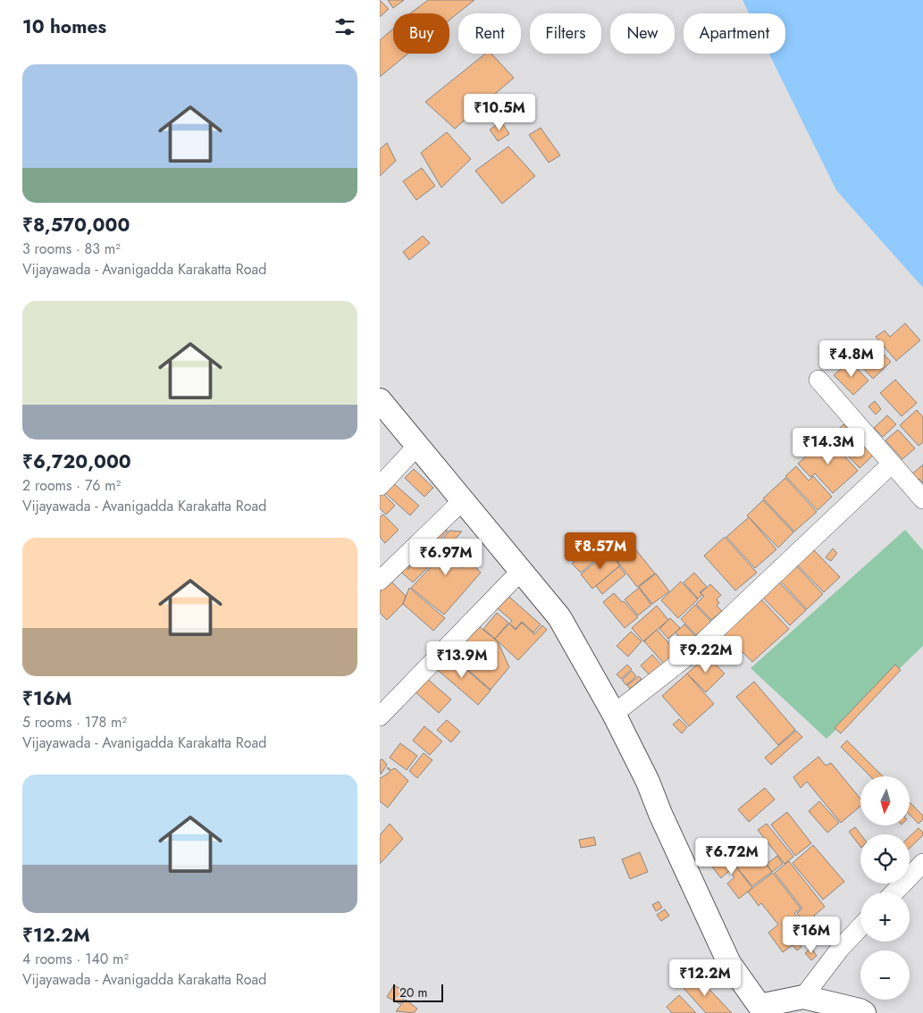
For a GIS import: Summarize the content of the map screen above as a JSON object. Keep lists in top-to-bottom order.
{
  "scale_bar": "20 m",
  "north": "bottom",
  "page": {
    "heading": "10 homes",
    "chip": [
      "Buy",
      "Rent",
      "Filters",
      "New",
      "Apartment"
    ],
    "list": [
      {
        "name": "₹8,570,000",
        "note": "3 rooms · 83 m² · Vijayawada - Avanigadda Karakatta Road"
      },
      {
        "name": "₹6,720,000",
        "note": "2 rooms · 76 m² · Vijayawada - Avanigadda Karakatta Road"
      },
      {
        "name": "₹16M",
        "note": "5 rooms · 178 m² · Vijayawada - Avanigadda Karakatta Road"
      },
      {
        "name": "₹12.2M",
        "note": "4 rooms · 140 m² · Vijayawada - Avanigadda Karakatta Road"
      }
    ],
    "price": [
      "₹10.5M",
      "₹4.8M",
      "₹14.3M",
      "₹8.57M",
      "₹6.97M",
      "₹9.22M",
      "₹13.9M",
      "₹6.72M",
      "₹16M",
      "₹12.2M"
    ],
    "map_buttons": ["+", "−"],
    "scale": "20 m"
  }
}
